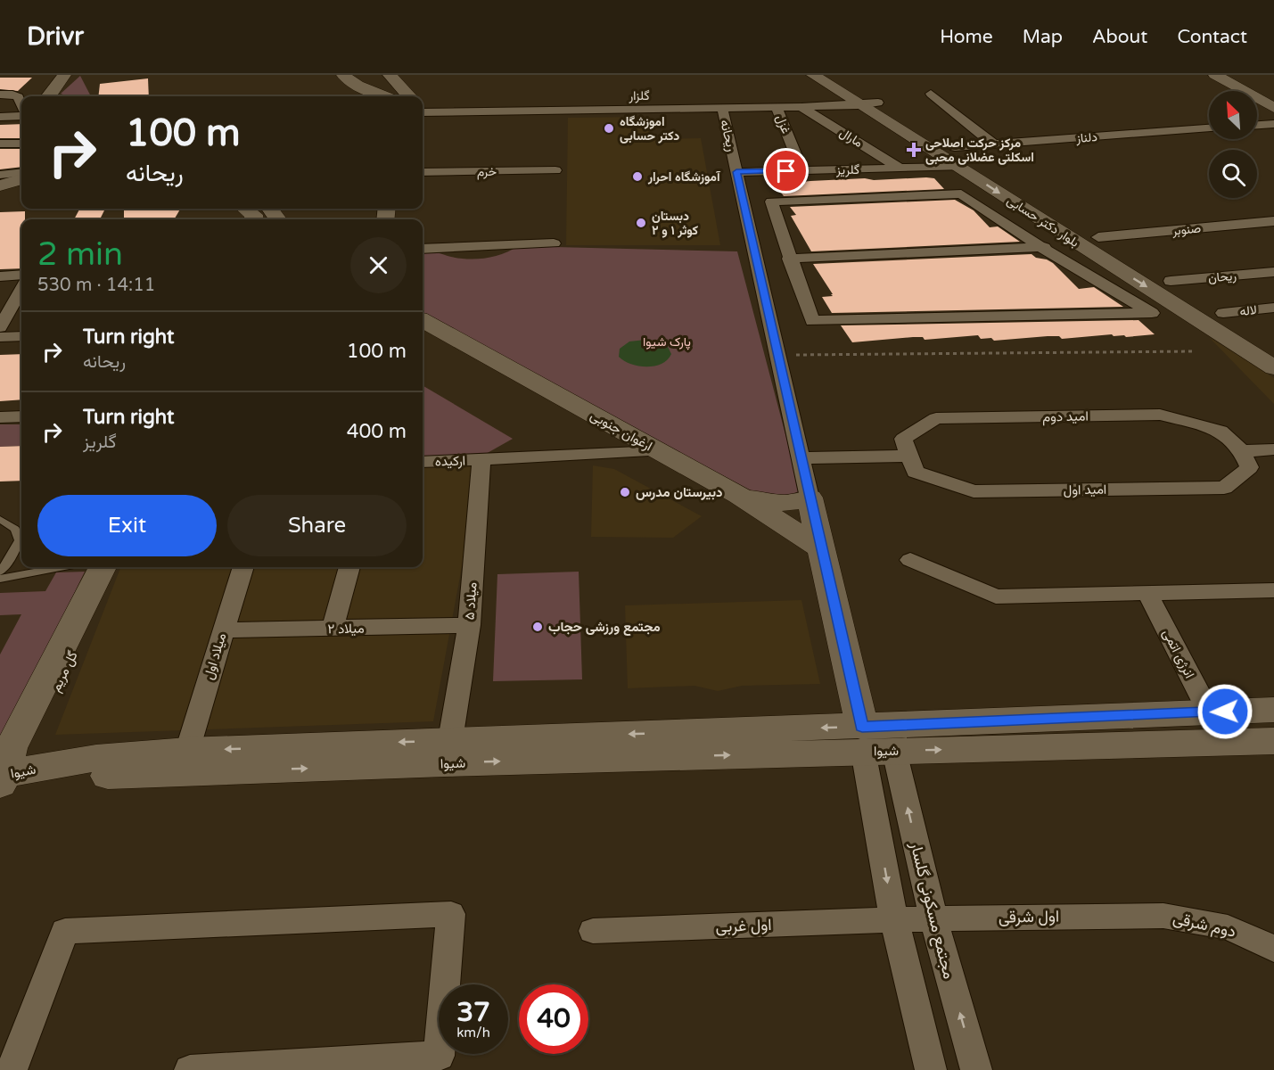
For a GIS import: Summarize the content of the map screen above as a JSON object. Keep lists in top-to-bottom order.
{
  "streets": {
    "street": [
      "گلزار",
      "غزل",
      "ریحانه",
      "مارال",
      "دلناز",
      "گلریز",
      "خرم",
      "بلوار دکتر حسابی",
      "صنوبر",
      "ریحان",
      "لاله",
      "امید دوم",
      "ارغوان جنوبی",
      "ارکیده",
      "امید اول",
      "میلاد ۵",
      "میلاد ۲",
      "انرژی اتمی",
      "میلاد اول",
      "گل مریم",
      "شیوا",
      "مجتمع مسکونی گلسار",
      "اول شرقی",
      "دوم شرقی",
      "اول غربی"
    ]
  },
  "crossings": [
    ["گلزار", "غزل"],
    ["گلزار", "ریحانه"],
    ["گلزار", "مارال"],
    ["گلزار", "بلوار دکتر حسابی"],
    ["غزل", "گلریز"],
    ["ریحانه", "گلریز"],
    ["ریحانه", "ارغوان جنوبی"],
    ["ریحانه", "شیوا"],
    ["ریحانه", "مجتمع مسکونی گلسار"],
    ["مارال", "گلریز"],
    ["دلناز", "بلوار دکتر حسابی"],
    ["گلریز", "بلوار دکتر حسابی"],
    ["بلوار دکتر حسابی", "صنوبر"],
    ["بلوار دکتر حسابی", "ریحان"],
    ["بلوار دکتر حسابی", "لاله"],
    ["امید دوم", "امید اول"],
    ["ارغوان جنوبی", "ارکیده"],
    ["ارکیده", "میلاد ۵"],
    ["میلاد ۵", "میلاد ۲"],
    ["میلاد ۵", "شیوا"],
    ["میلاد ۲", "میلاد اول"],
    ["انرژی اتمی", "شیوا"],
    ["میلاد اول", "شیوا"],
    ["گل مریم", "شیوا"],
    ["شیوا", "مجتمع مسکونی گلسار"],
    ["مجتمع مسکونی گلسار", "اول شرقی"],
    ["اول شرقی", "دوم شرقی"],
    ["اول شرقی", "اول غربی"]
  ],
  "parks": ["پارک شیوا"],
  "places": {
    "other": [
      "اموزشگاه دکتر حسابی",
      "آموزشگاه احرار",
      "دبستان کوثر ۱ و ۲",
      "دبیرستان مدرس",
      "مجتمع ورزشی حجاب"
    ],
    "health": ["مرکز حرکت اصلاحی اسکلتی عضلانی محبی"]
  },
  "north": "top left",
  "page": {
    "header": "Drivr",
    "nav": [
      "Home",
      "Map",
      "About",
      "Contact"
    ],
    "turn": ["100 m", "ریحانه"],
    "heading": ["2 min", "530 m · 14:11"],
    "list": [
      {
        "name": "Turn right",
        "note": "ریحانه",
        "value": "100 m"
      },
      {
        "name": "Turn right",
        "note": "گلریز",
        "value": "400 m"
      }
    ],
    "buttons": ["Exit", "Share"],
    "speed": "37 km/h",
    "limit": "40"
  }
}
